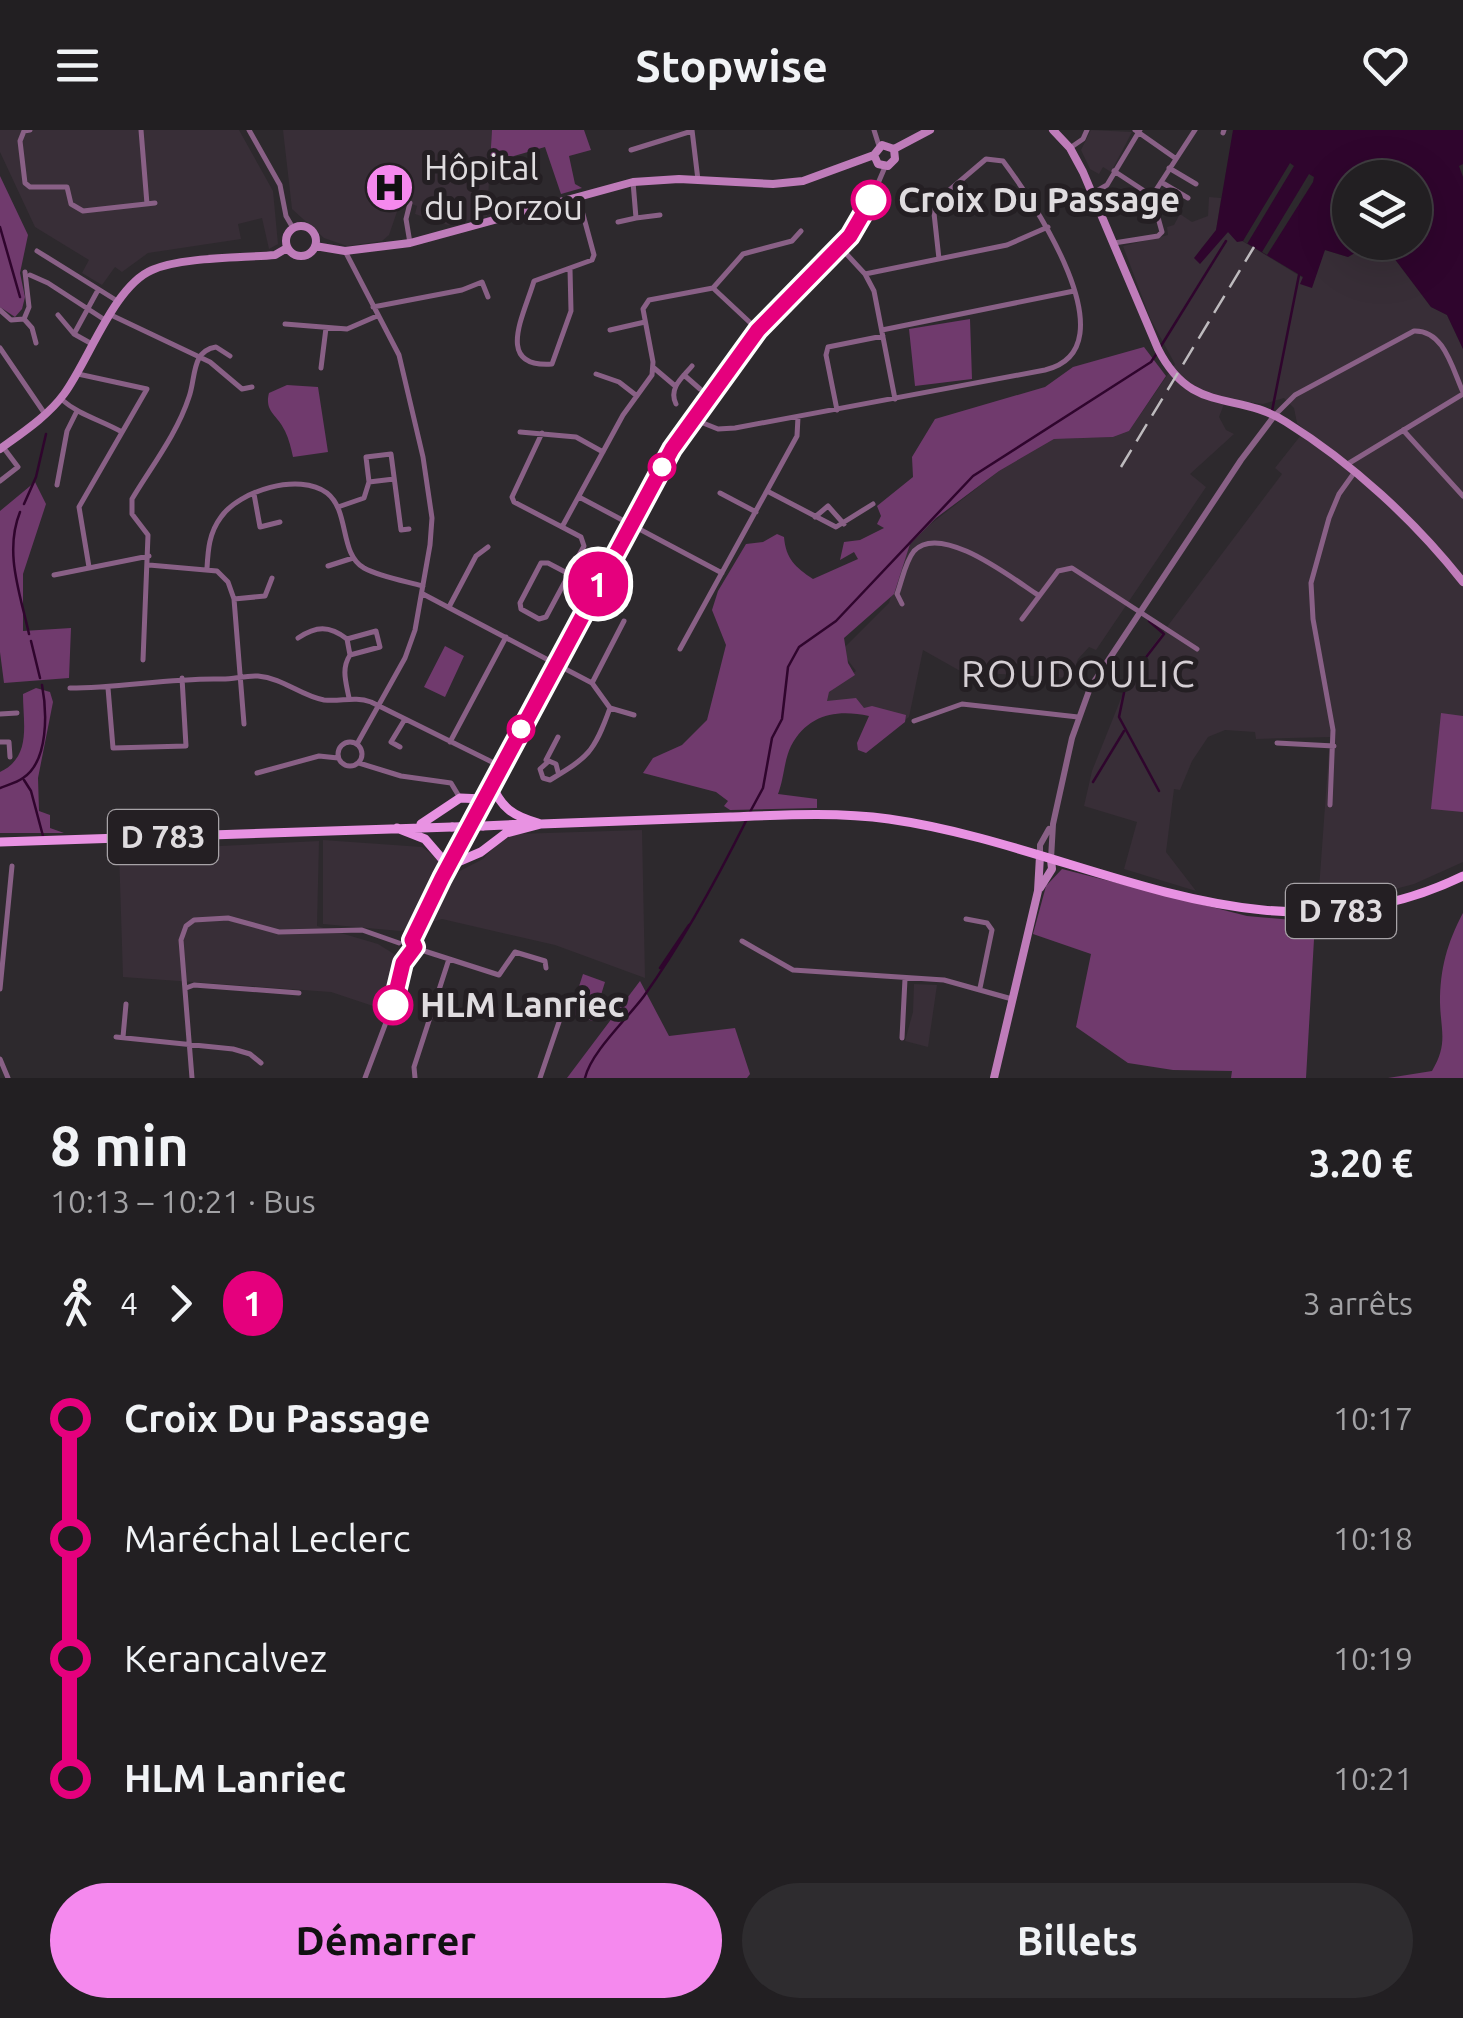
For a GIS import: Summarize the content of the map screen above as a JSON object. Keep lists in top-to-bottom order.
{
  "streets": {
    "main road": ["D 783"]
  },
  "districts": ["ROUDOULIC"],
  "places": {
    "hospital": ["Hôpital du Porzou"],
    "other": ["Croix Du Passage", "HLM Lanriec"]
  },
  "lines": ["bus line 1"],
  "page": {
    "header": "Stopwise",
    "on_map": "1",
    "heading": ["8 min", "10:13 – 10:21 · Bus", "3.20 €"],
    "legs": ["4", "1", "3 arrêts"],
    "list": [
      {
        "name": "Croix Du Passage",
        "value": "10:17"
      },
      {
        "name": "Maréchal Leclerc",
        "value": "10:18"
      },
      {
        "name": "Kerancalvez",
        "value": "10:19"
      },
      {
        "name": "HLM Lanriec",
        "value": "10:21"
      }
    ],
    "buttons": ["Démarrer", "Billets"]
  }
}
